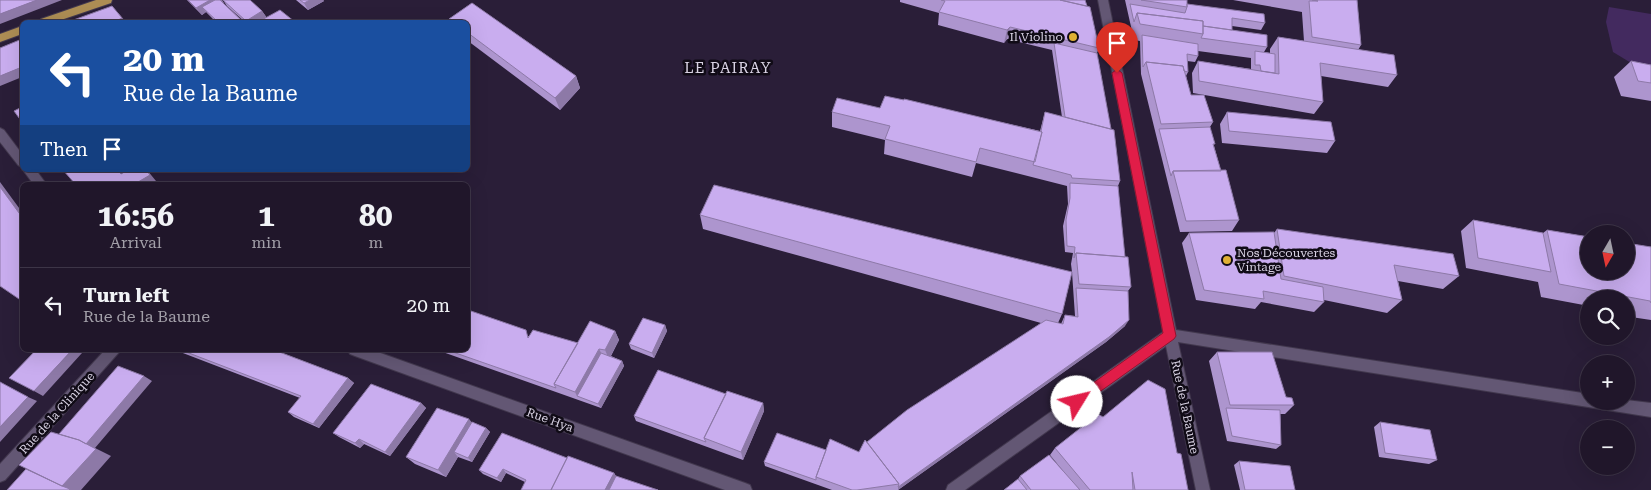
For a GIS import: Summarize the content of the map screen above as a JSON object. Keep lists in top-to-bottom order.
{
  "streets": {
    "street": ["Rue de la Baume", "Rue de la Clinique", "Rue Hya"]
  },
  "districts": ["LE PAIRAY"],
  "places": ["Il Violino", "Nos Découvertes Vintage"],
  "north": "bottom",
  "page": {
    "turn": ["20 m", "Rue de la Baume"],
    "then": "Then",
    "eta": [
      "16:56",
      "Arrival",
      "1",
      "min",
      "80",
      "m"
    ],
    "map_buttons": ["+", "−"],
    "list": [
      {
        "name": "Turn left",
        "note": "Rue de la Baume",
        "value": "20 m"
      }
    ]
  }
}
